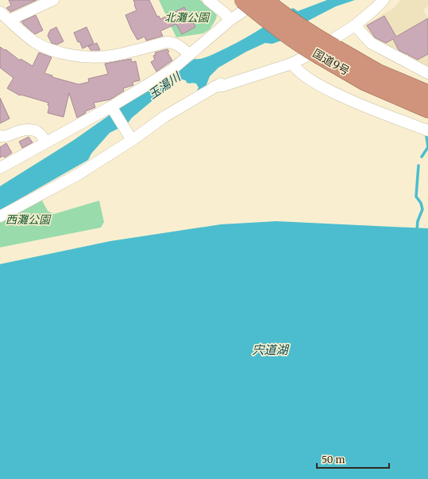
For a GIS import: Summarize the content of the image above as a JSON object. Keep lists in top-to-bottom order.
{
  "streets": {
    "highway": ["国道9号"]
  },
  "water": ["玉湯川", "宍道湖"],
  "parks": ["北灘公園", "西灘公園"],
  "scale_bar": "50 m"
}
